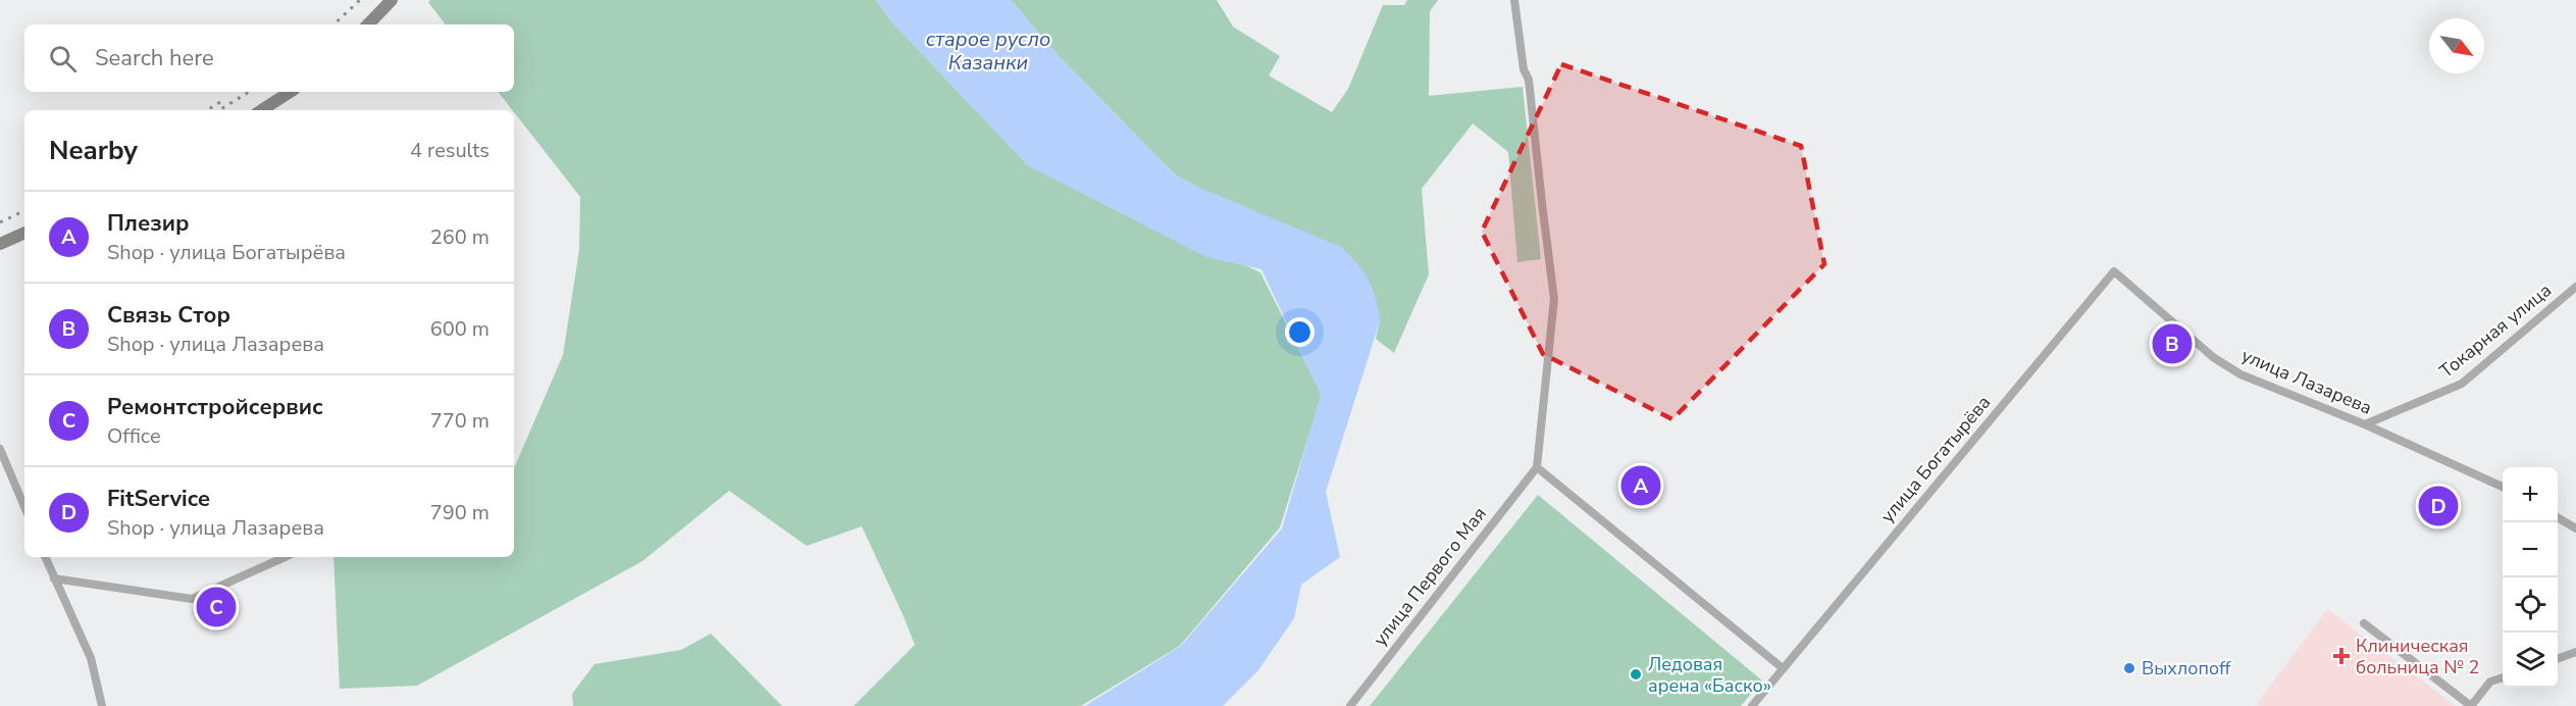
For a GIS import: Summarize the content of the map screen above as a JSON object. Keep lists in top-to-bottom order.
{
  "streets": {
    "street": [
      "Токарная улица",
      "улица Лазарева",
      "улица Богатырёва",
      "улица Первого Мая"
    ]
  },
  "crossings": [
    ["Токарная улица", "улица Лазарева"],
    ["улица Лазарева", "улица Богатырёва"]
  ],
  "water": ["старое русло Казанки"],
  "places": {
    "health": ["Клиническая больница № 2"],
    "other": ["Выхлопoff", "Ледовая арена «Баско»"]
  },
  "north": "bottom right",
  "page": {
    "search": "Search here",
    "heading": ["Nearby", "4 results"],
    "list": [
      {
        "mark": "A",
        "name": "Плезир",
        "note": "Shop · улица Богатырёва",
        "value": "260 m"
      },
      {
        "mark": "B",
        "name": "Связь Стор",
        "note": "Shop · улица Лазарева",
        "value": "600 m"
      },
      {
        "mark": "C",
        "name": "Ремонтстройсервис",
        "note": "Office",
        "value": "770 m"
      },
      {
        "mark": "D",
        "name": "FitService",
        "note": "Shop · улица Лазарева",
        "value": "790 m"
      }
    ],
    "pins": [
      "B",
      "A",
      "D",
      "C"
    ],
    "map_buttons": ["+", "−"]
  }
}
